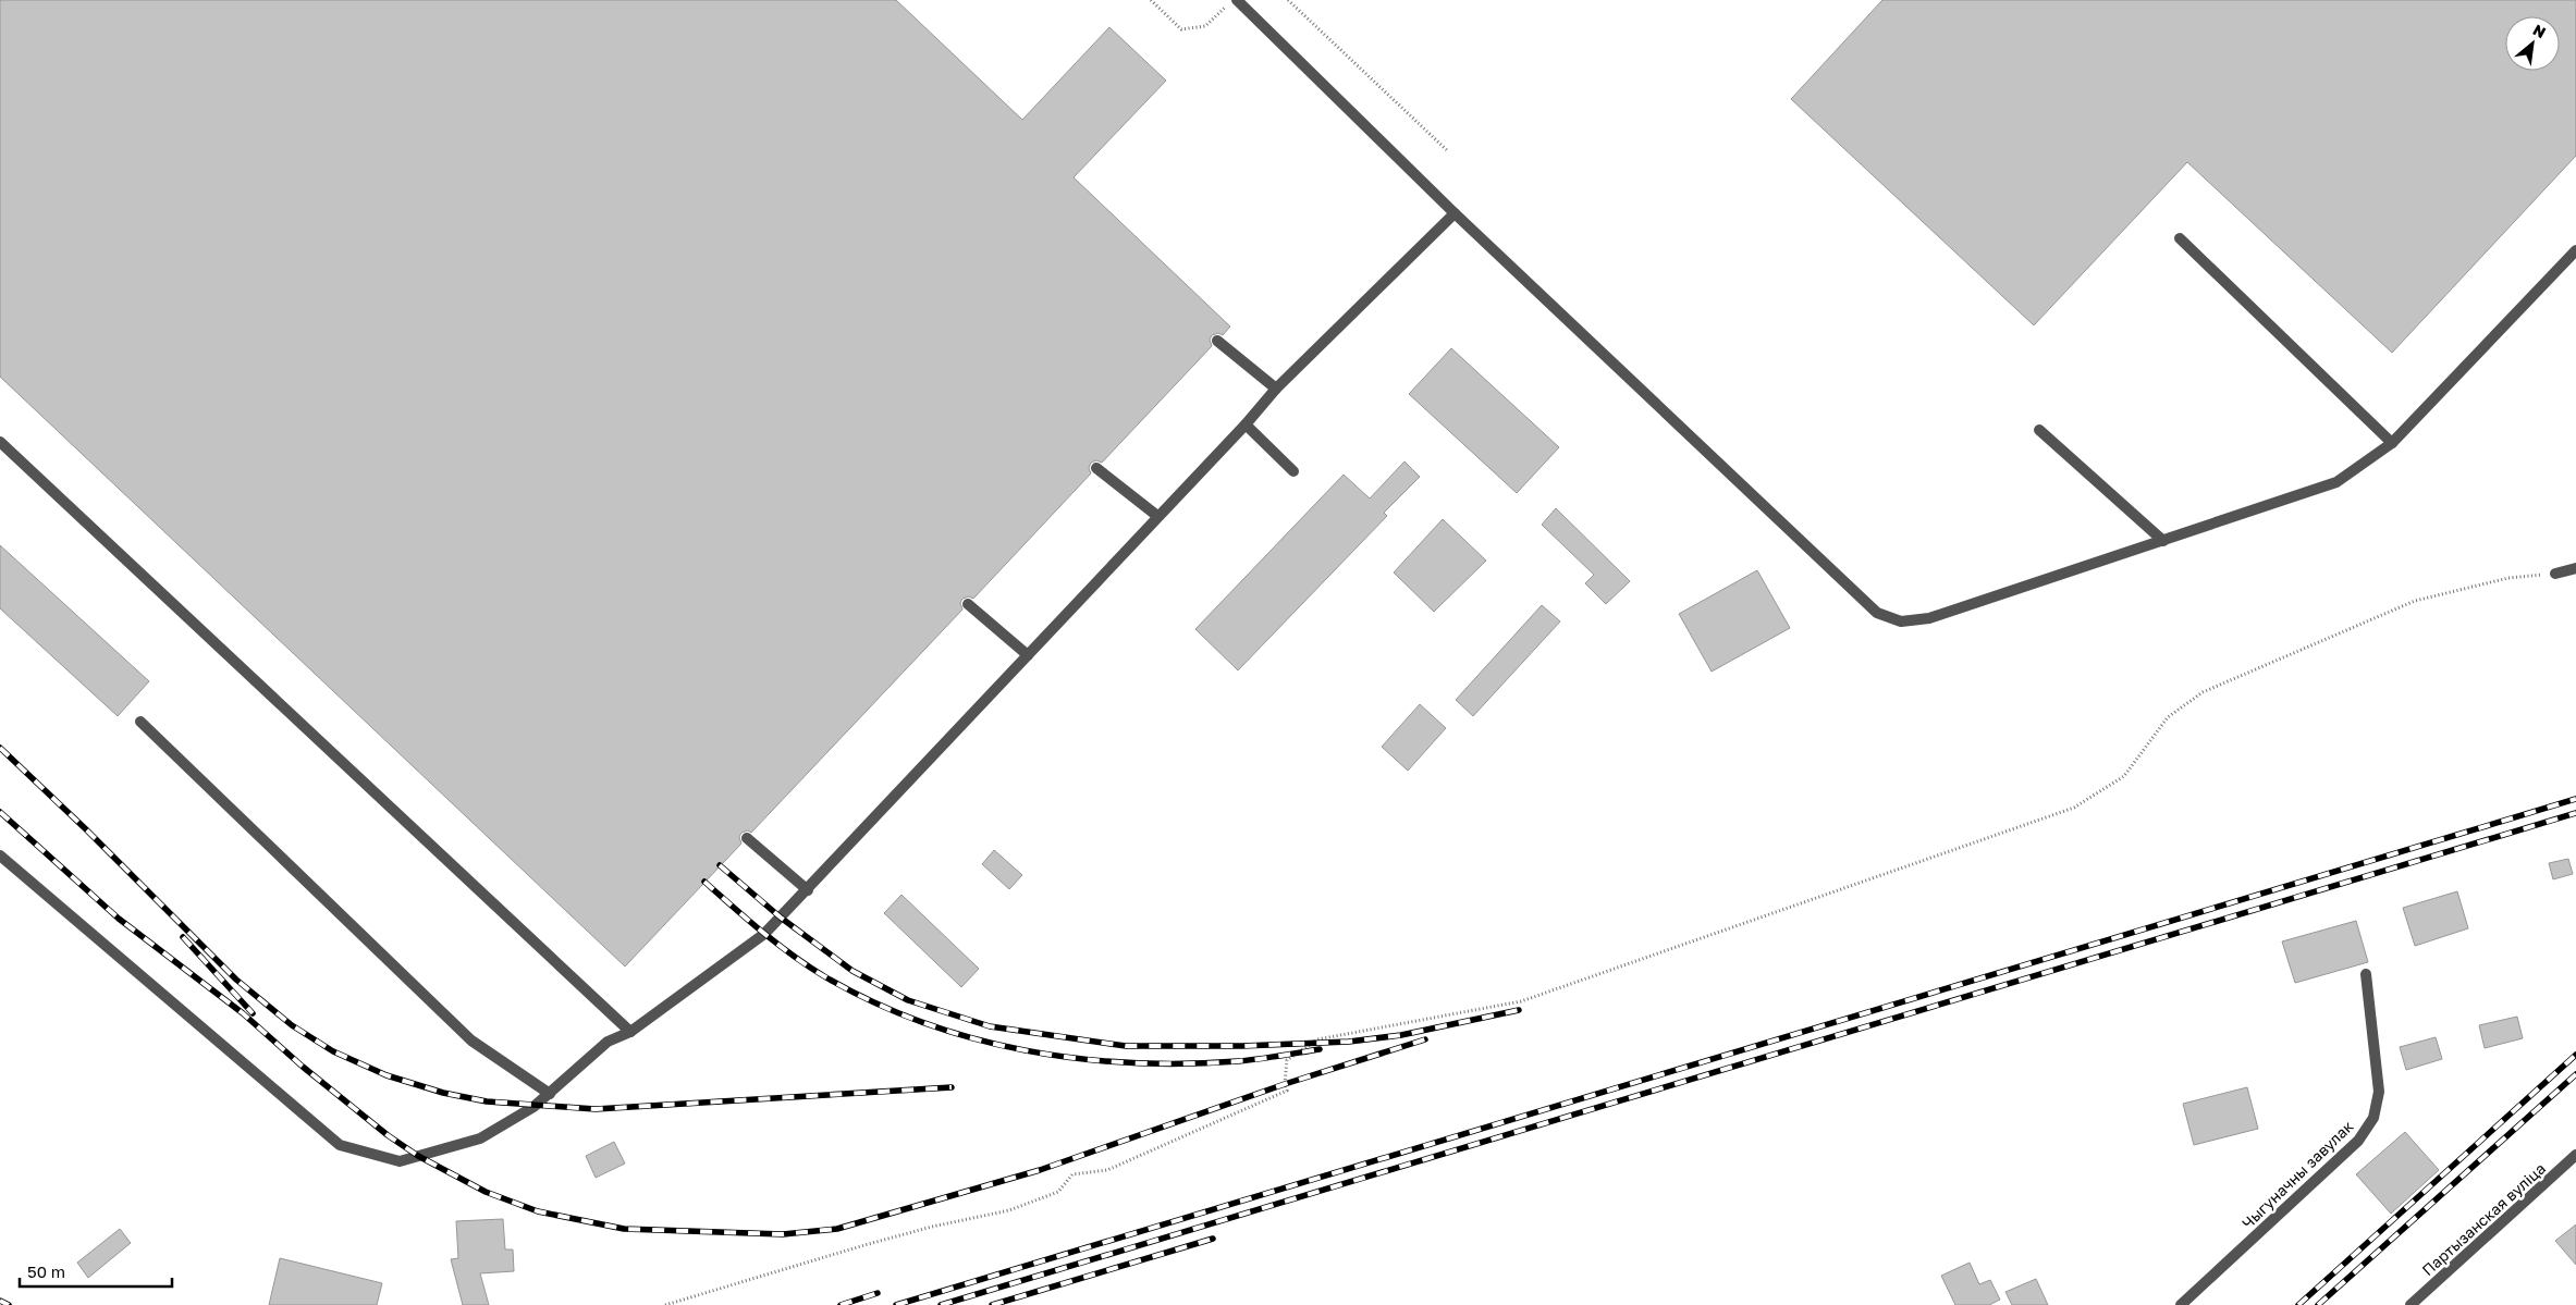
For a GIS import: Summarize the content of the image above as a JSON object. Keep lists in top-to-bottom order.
{
  "streets": {
    "street": ["Чыгуначны завулак", "Партызанская вуліца"]
  },
  "scale_bar": "50 m",
  "north": "top right"
}
